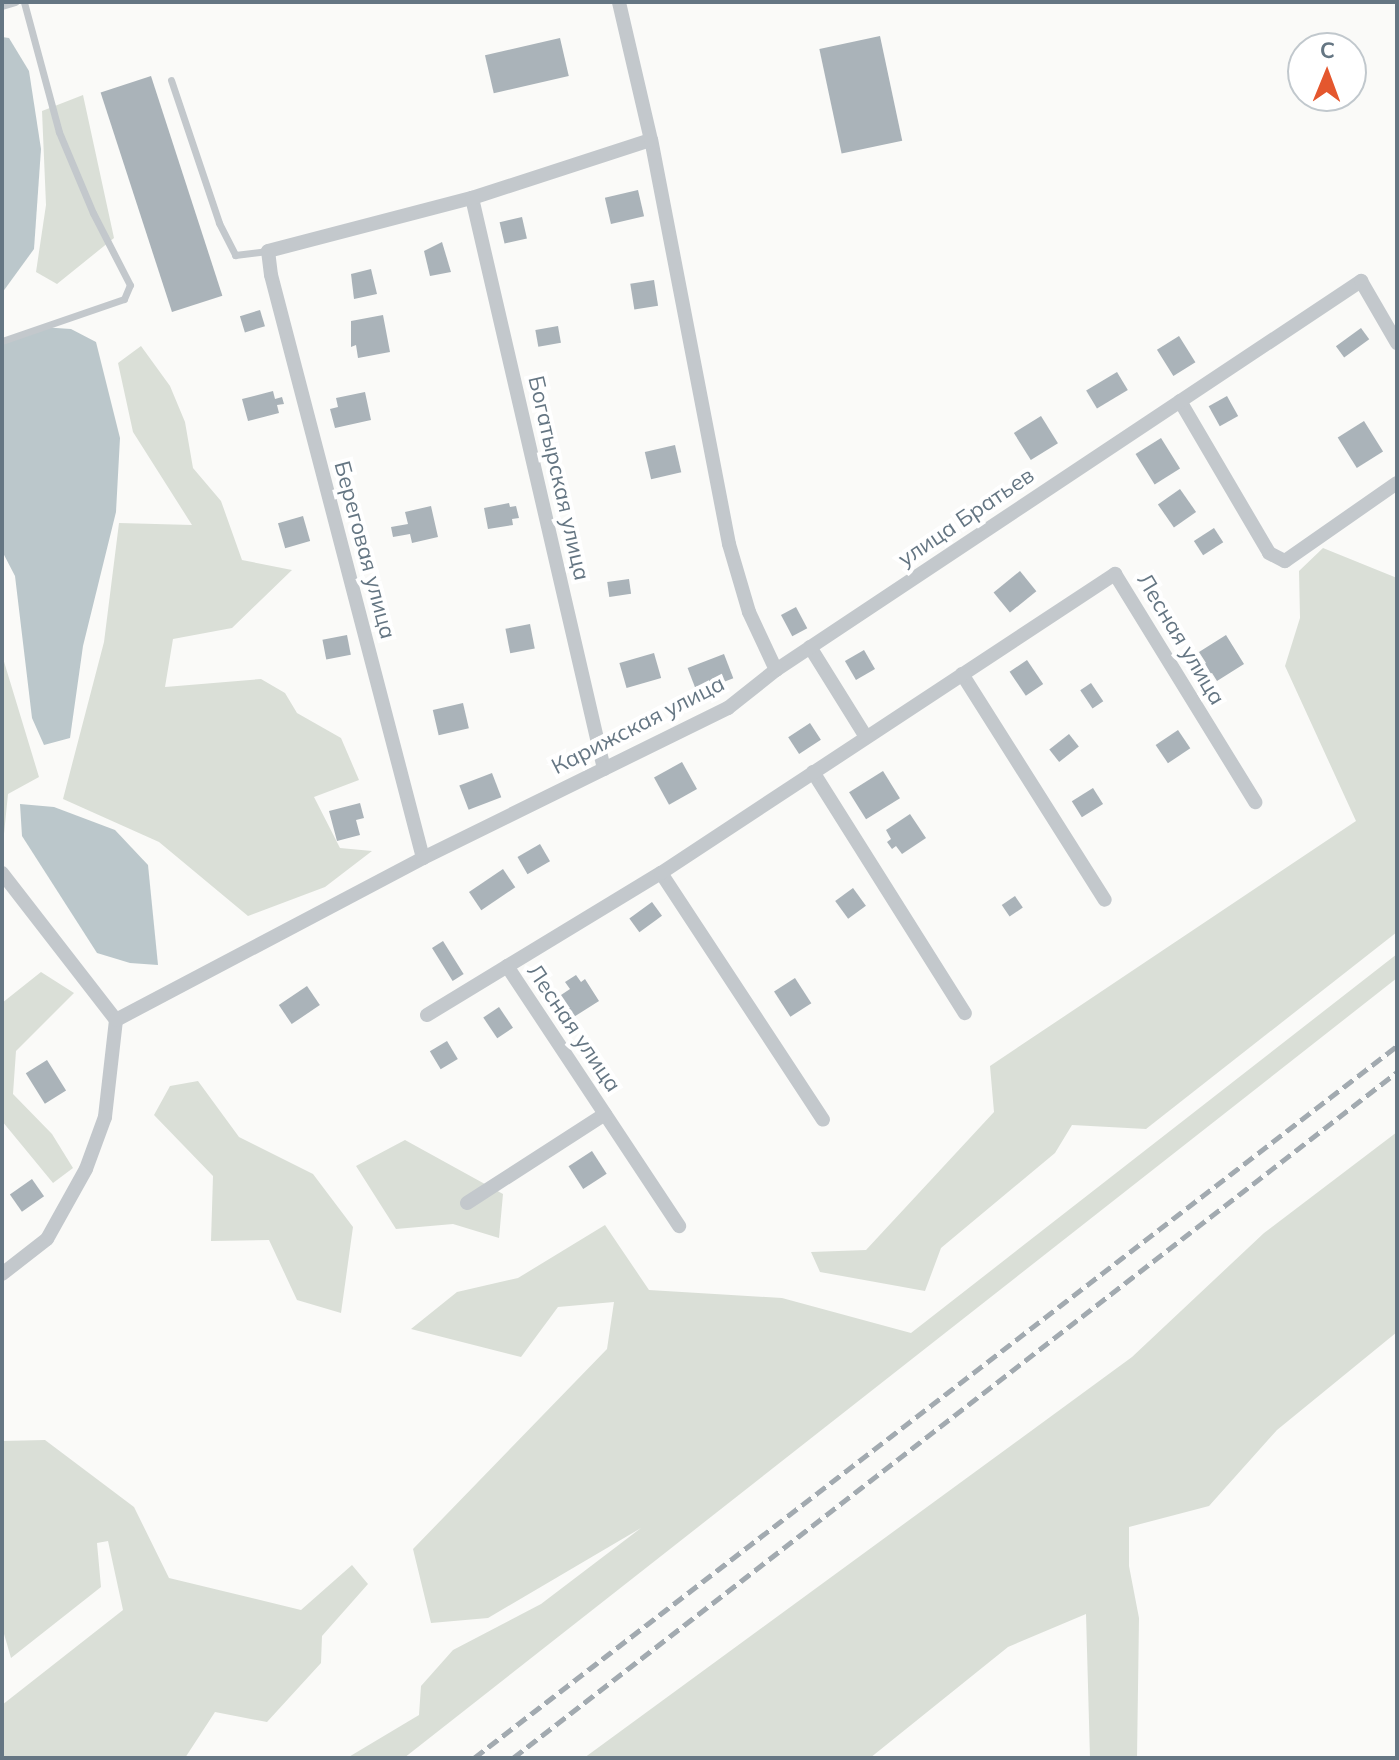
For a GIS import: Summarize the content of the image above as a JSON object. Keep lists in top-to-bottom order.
{
  "streets": {
    "street": [
      "Богатырская улица",
      "улица Братьев",
      "Береговая улица",
      "Лесная улица",
      "Карижская улица"
    ]
  },
  "crossings": [
    ["Богатырская улица", "Карижская улица"],
    ["улица Братьев", "Карижская улица"],
    ["Береговая улица", "Карижская улица"]
  ],
  "north": "top"
}
